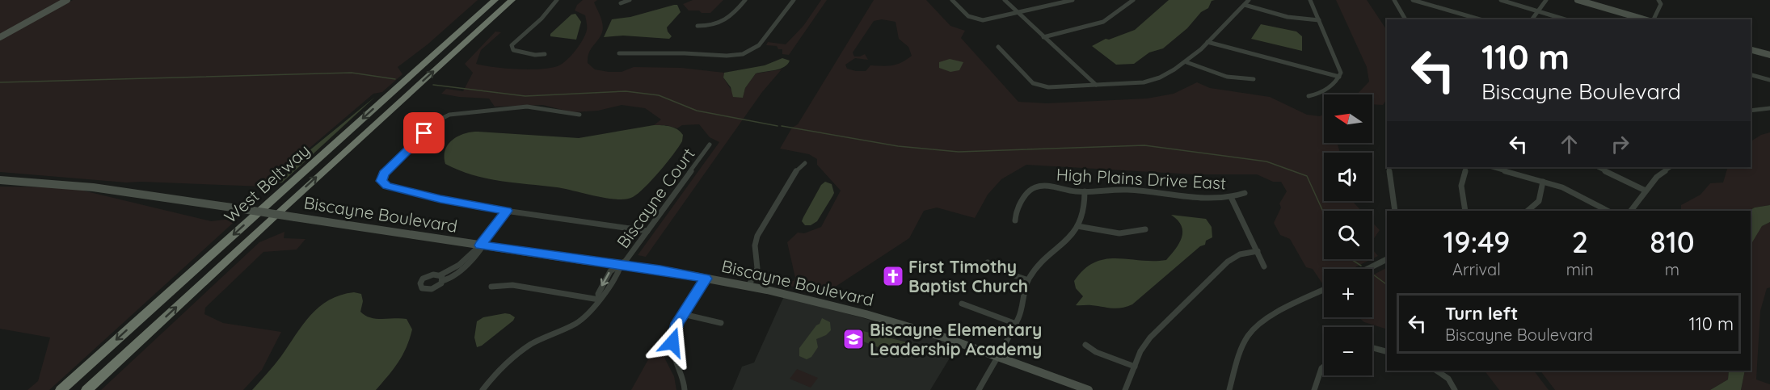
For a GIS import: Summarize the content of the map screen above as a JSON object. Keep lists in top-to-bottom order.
{
  "streets": {
    "highway": ["West Beltway"],
    "street": ["High Plains Drive East", "Biscayne Court", "Biscayne Boulevard"]
  },
  "crossings": [
    ["Biscayne Court", "Biscayne Boulevard"]
  ],
  "places": {
    "church": ["First Timothy Baptist Church"],
    "school or university": ["Biscayne Elementary Leadership Academy"]
  },
  "north": "left",
  "page": {
    "turn": ["110 m", "Biscayne Boulevard"],
    "map_buttons": ["+", "−"],
    "eta": [
      "19:49",
      "Arrival",
      "2",
      "min",
      "810",
      "m"
    ],
    "list": [
      {
        "name": "Turn left",
        "note": "Biscayne Boulevard",
        "value": "110 m"
      }
    ]
  }
}
